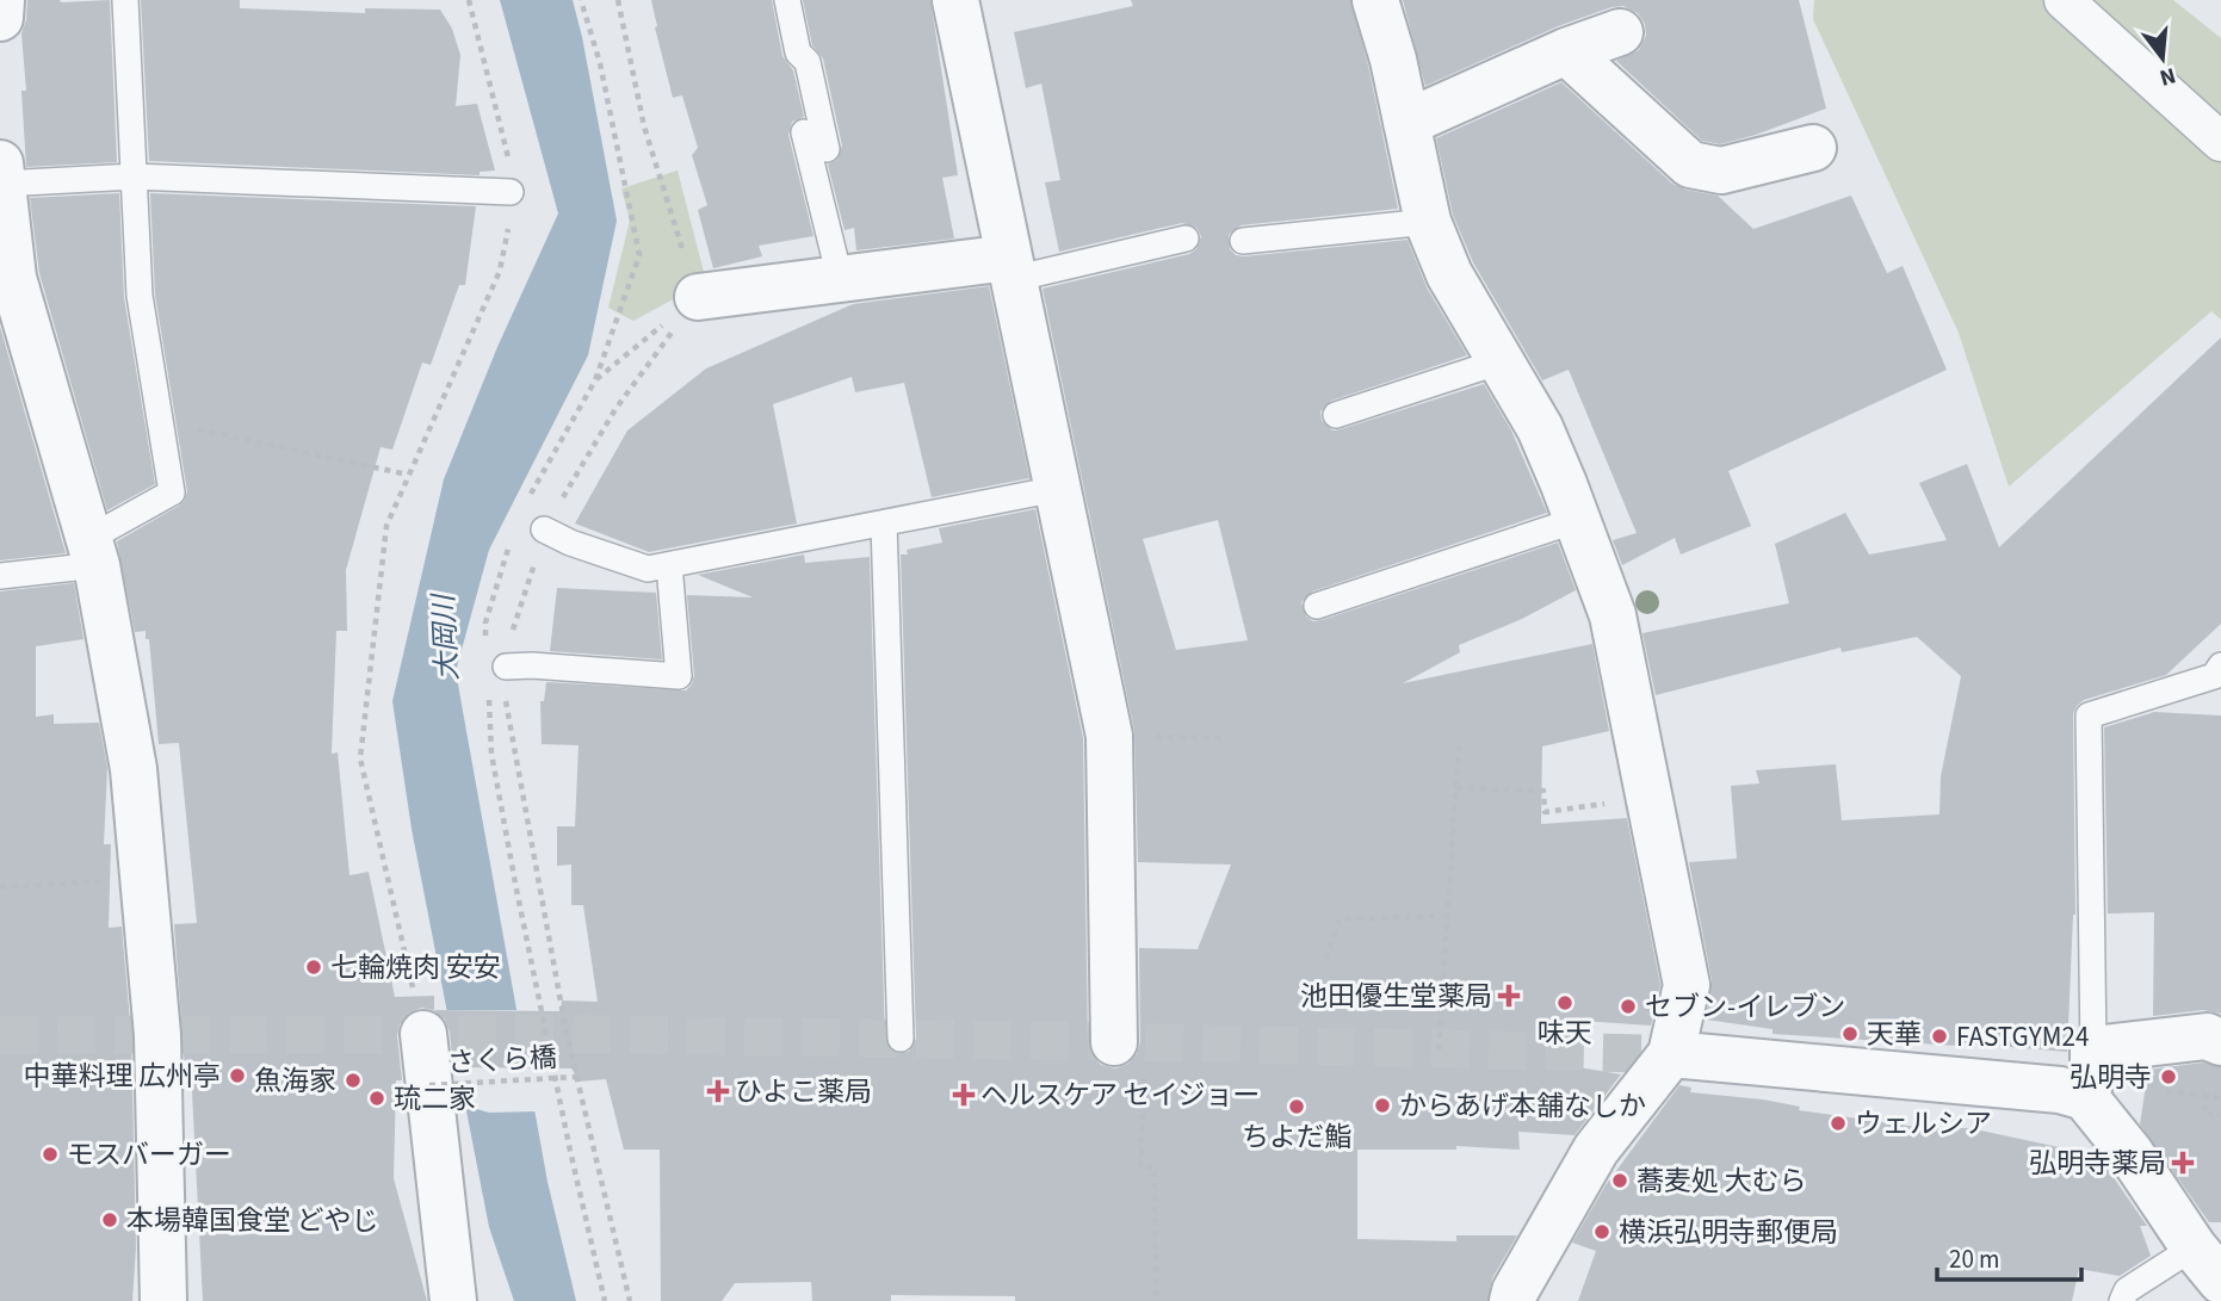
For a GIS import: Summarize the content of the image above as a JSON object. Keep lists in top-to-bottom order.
{
  "streets": {
    "path": ["さくら橋"]
  },
  "water": ["大岡川"],
  "places": {
    "other": [
      "七輪焼肉 安安",
      "味天",
      "セブン-イレブン",
      "天華",
      "FASTGYM24",
      "中華料理 広州亭",
      "弘明寺",
      "魚海家",
      "琉二家",
      "からあげ本舗なしか",
      "ちよだ鮨",
      "ウェルシア",
      "モスバーガー",
      "蕎麦処 大むら",
      "本場韓国食堂 どやじ",
      "横浜弘明寺郵便局"
    ],
    "health": [
      "池田優生堂薬局",
      "ひよこ薬局",
      "ヘルスケア セイジョー",
      "弘明寺薬局"
    ]
  },
  "scale_bar": "20 m",
  "north": "bottom"
}
